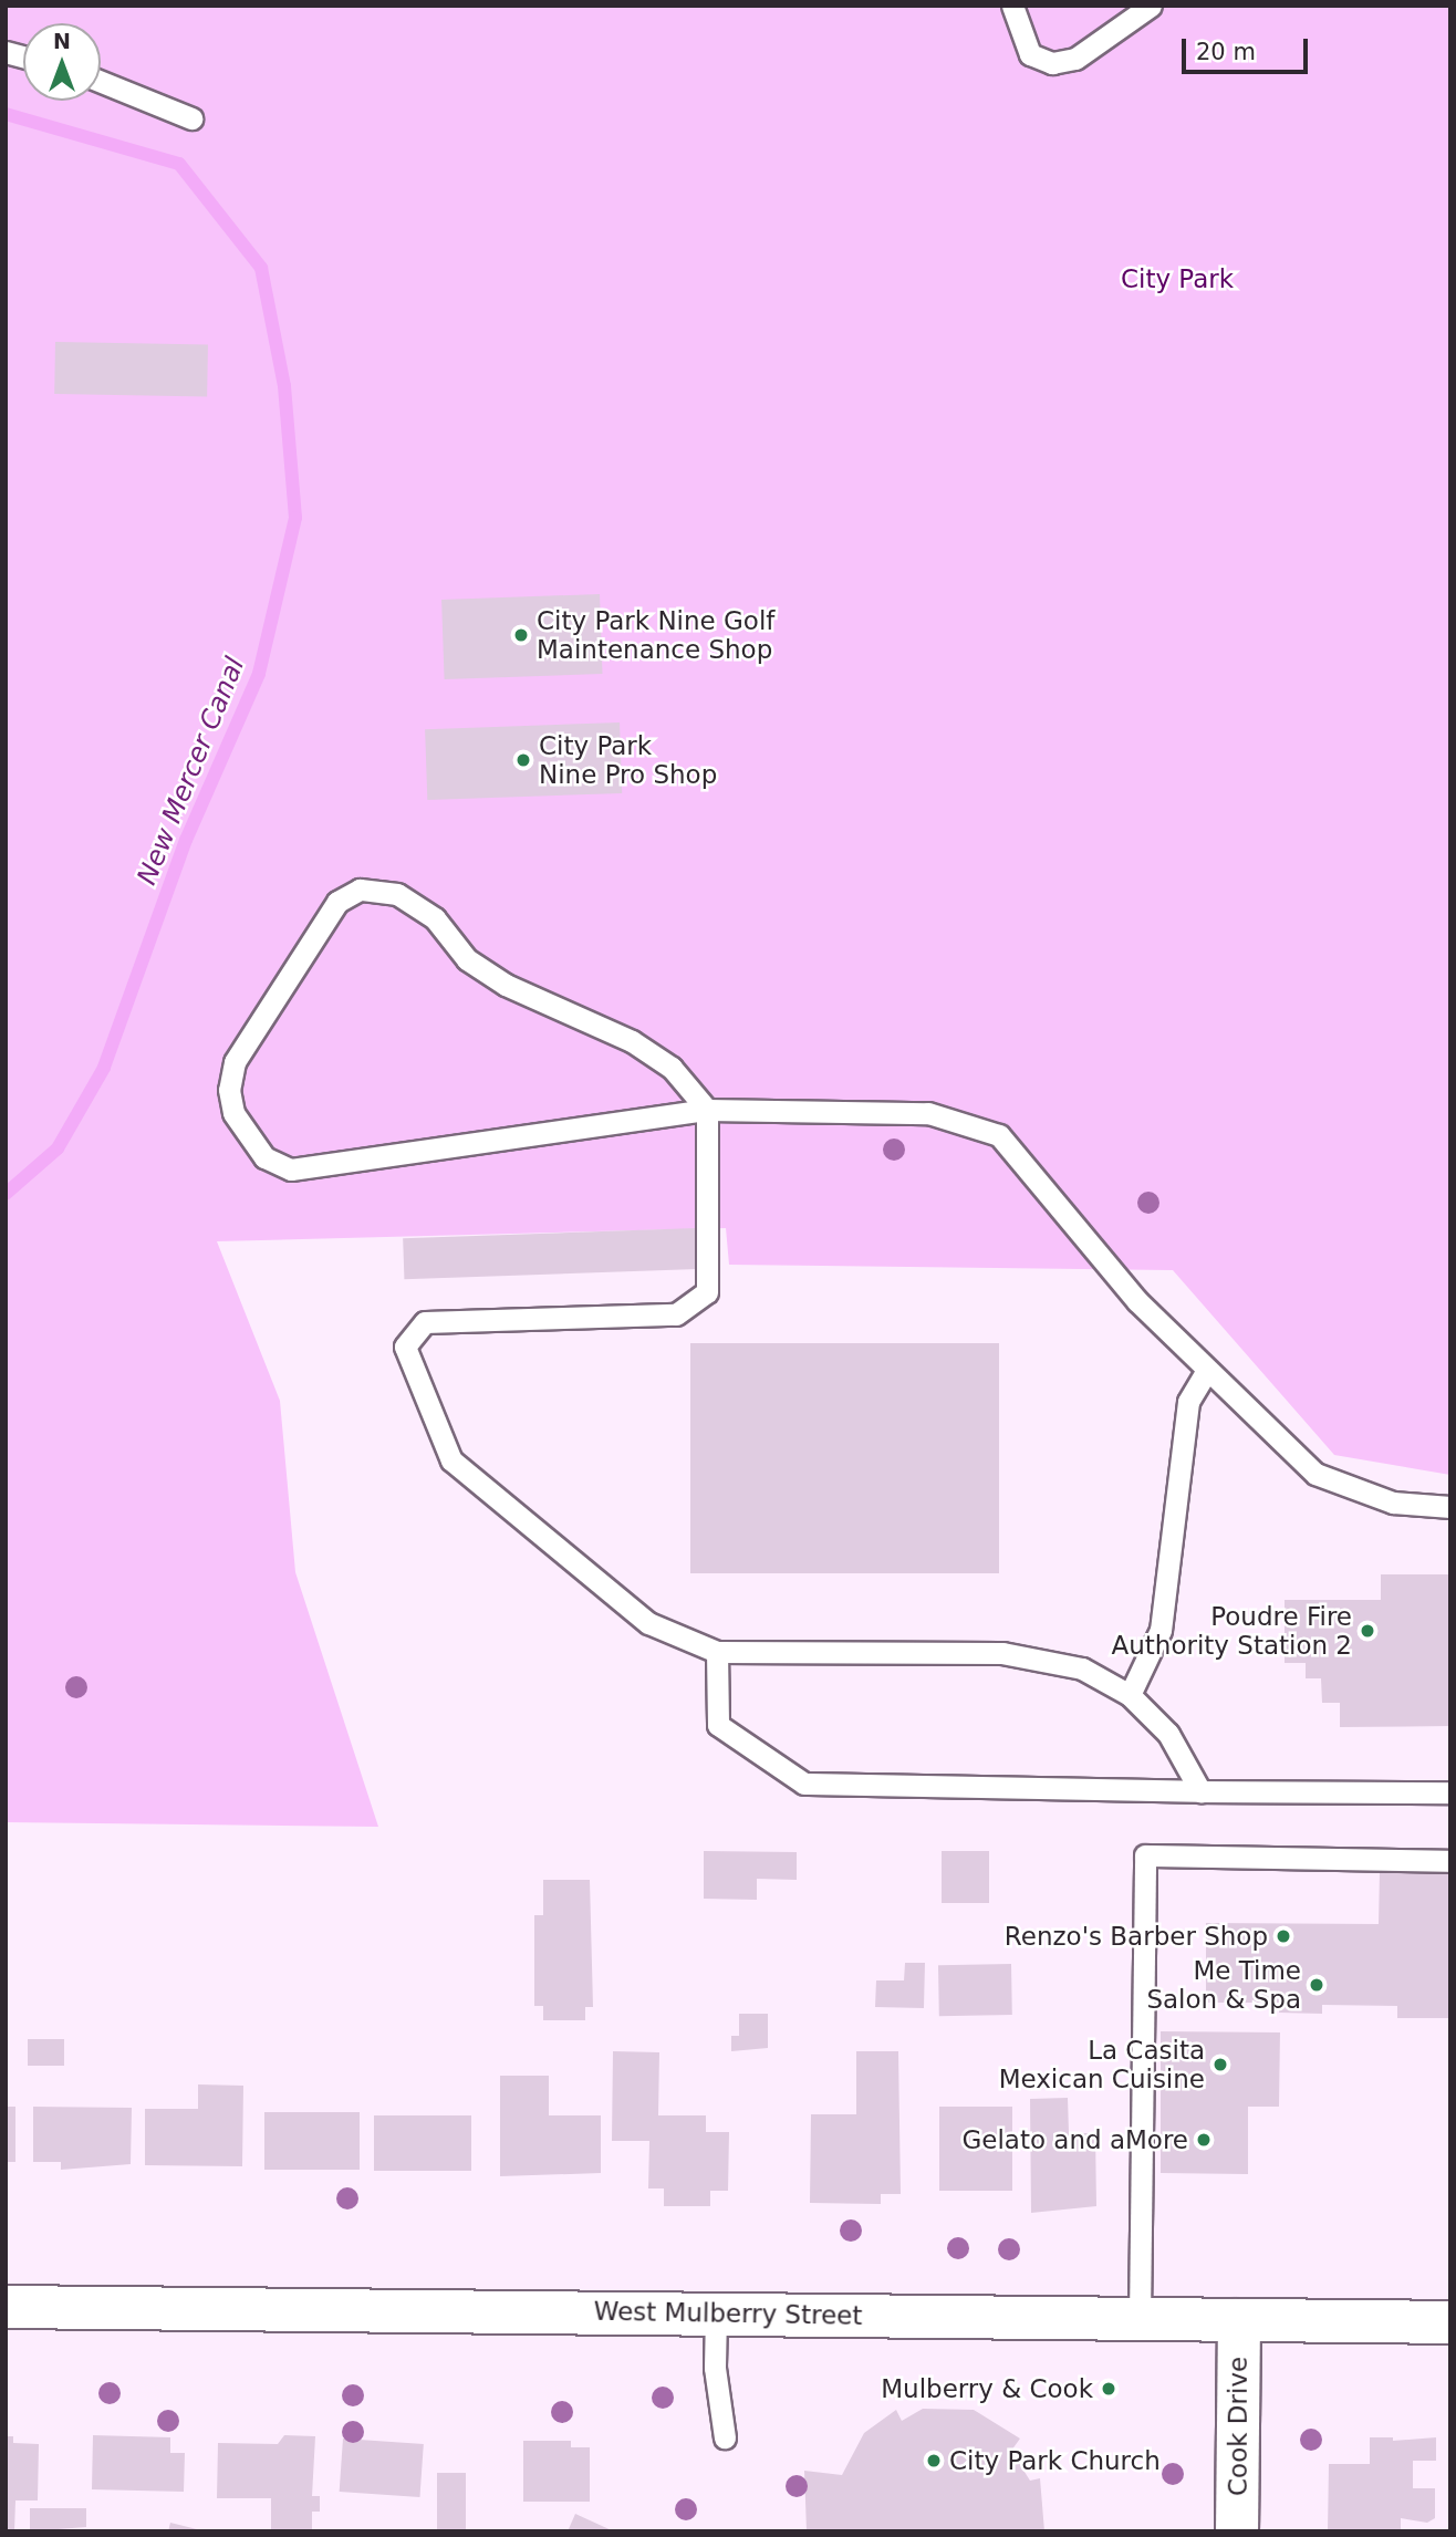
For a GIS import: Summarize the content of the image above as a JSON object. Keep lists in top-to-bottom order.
{
  "streets": {
    "main road": ["West Mulberry Street", "Cook Drive"]
  },
  "crossings": [
    ["West Mulberry Street", "Cook Drive"]
  ],
  "water": ["New Mercer Canal"],
  "parks": ["City Park"],
  "places": [
    "City Park Nine Golf Maintenance Shop",
    "City Park Nine Pro Shop",
    "Poudre Fire Authority Station 2",
    "Renzo's Barber Shop",
    "Me Time Salon & Spa",
    "La Casita Mexican Cuisine",
    "Gelato and aMore",
    "Mulberry & Cook",
    "City Park Church"
  ],
  "scale_bar": "20 m",
  "north": "top"
}
